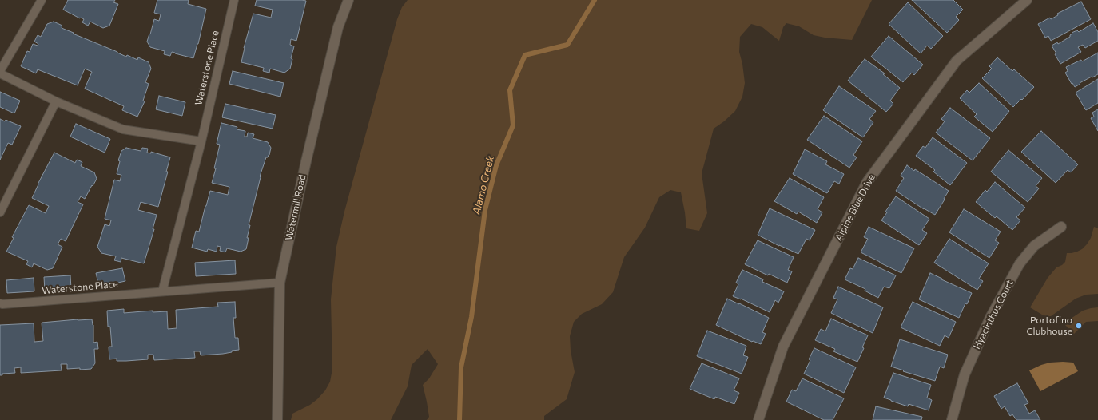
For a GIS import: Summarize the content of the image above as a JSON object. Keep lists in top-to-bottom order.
{
  "streets": {
    "street": ["Watermill Road", "Alpine Blue Drive", "Hyacinthus Court"],
    "lane": ["Waterstone Place"]
  },
  "crossings": [
    ["Waterstone Place", "Watermill Road"]
  ],
  "water": ["Alamo Creek"],
  "places": ["Portofino Clubhouse"]
}
